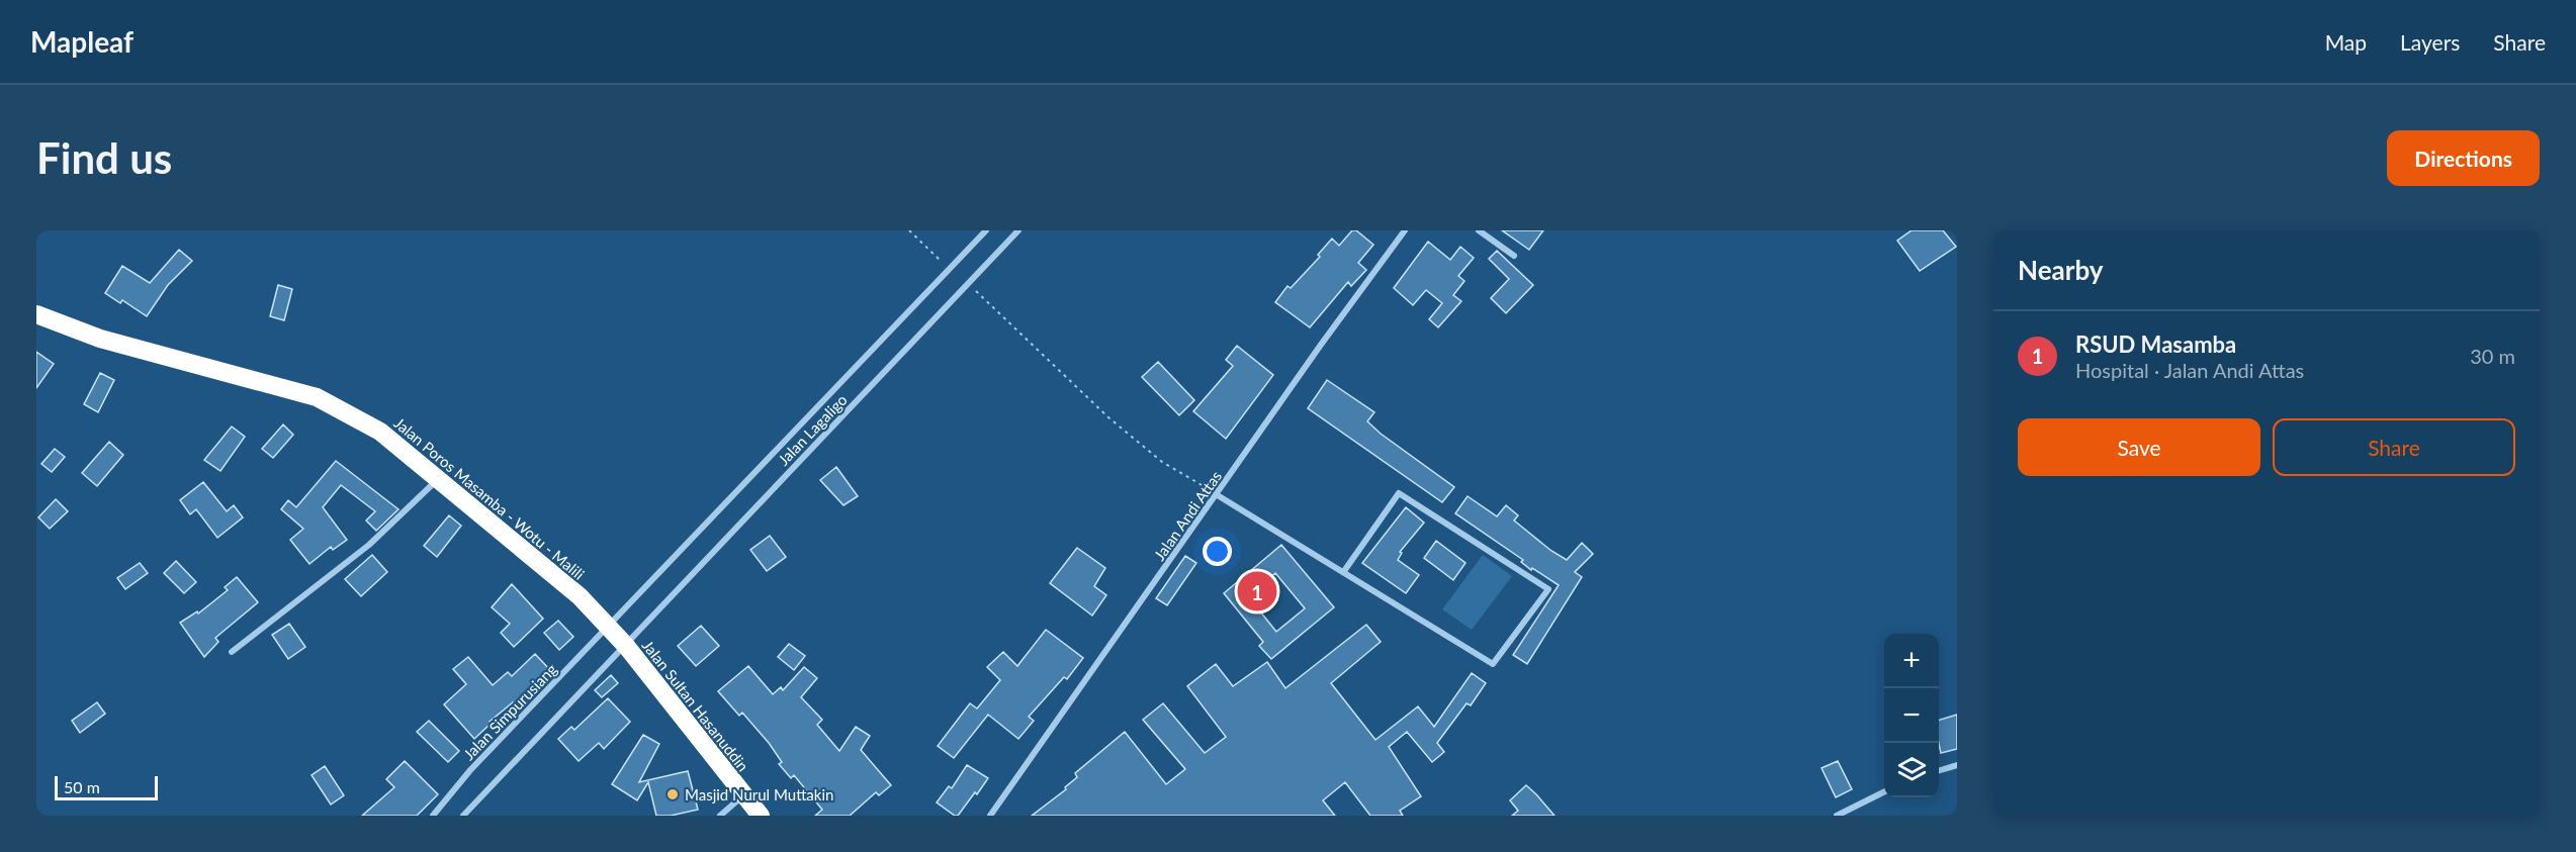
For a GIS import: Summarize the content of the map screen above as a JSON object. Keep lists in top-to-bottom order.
{
  "streets": {
    "highway": ["Jalan Poros Masamba - Wotu - Malili", "Jalan Sultan Hasanuddin"],
    "street": ["Jalan Lagaligo", "Jalan Andi Attas", "Jalan Simpurusiang"]
  },
  "crossings": [
    ["Jalan Lagaligo", "Jalan Poros Masamba - Wotu - Malili"],
    ["Jalan Lagaligo", "Jalan Sultan Hasanuddin"],
    ["Jalan Lagaligo", "Jalan Simpurusiang"],
    ["Jalan Poros Masamba - Wotu - Malili", "Jalan Sultan Hasanuddin"],
    ["Jalan Poros Masamba - Wotu - Malili", "Jalan Simpurusiang"]
  ],
  "places": ["Masjid Nurul Muttakin"],
  "scale_bar": "50 m",
  "page": {
    "header": "Mapleaf",
    "nav": ["Map", "Layers", "Share"],
    "buttons": [
      "Directions",
      ["Save", "Share"]
    ],
    "title": "Find us",
    "heading": "Nearby",
    "list": [
      {
        "mark": "1",
        "name": "RSUD Masamba",
        "note": "Hospital · Jalan Andi Attas",
        "value": "30 m"
      }
    ],
    "pins": "1",
    "map_buttons": ["+", "−"],
    "scale": "50 m"
  }
}
